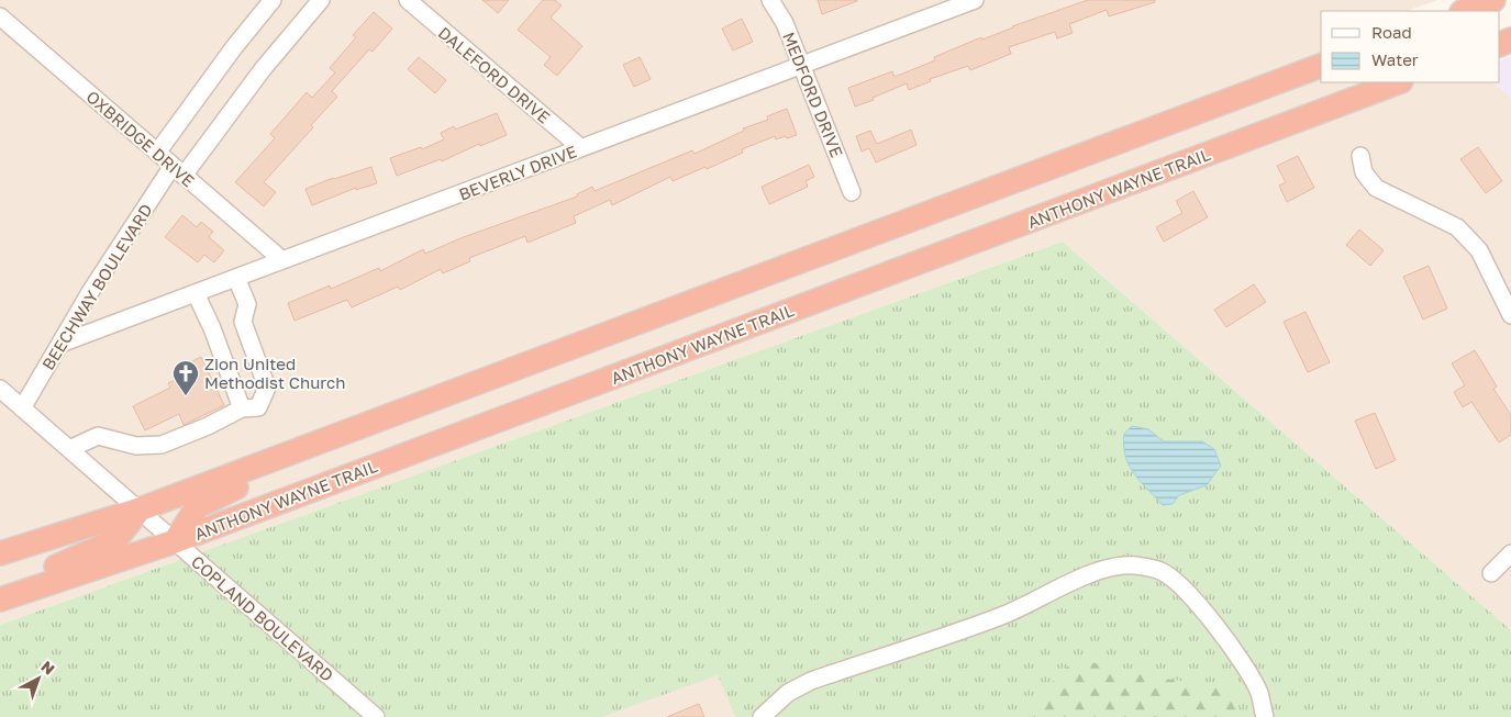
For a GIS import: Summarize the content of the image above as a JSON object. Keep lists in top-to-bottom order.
{
  "streets": {
    "highway": ["ANTHONY WAYNE TRAIL"],
    "street": [
      "DALEFORD DRIVE",
      "MEDFORD DRIVE",
      "OXBRIDGE DRIVE",
      "BEVERLY DRIVE",
      "BEECHWAY BOULEVARD",
      "COPLAND BOULEVARD"
    ]
  },
  "crossings": [
    ["DALEFORD DRIVE", "BEVERLY DRIVE"],
    ["MEDFORD DRIVE", "BEVERLY DRIVE"],
    ["OXBRIDGE DRIVE", "BEVERLY DRIVE"],
    ["OXBRIDGE DRIVE", "BEECHWAY BOULEVARD"],
    ["BEVERLY DRIVE", "BEECHWAY BOULEVARD"],
    ["ANTHONY WAYNE TRAIL", "COPLAND BOULEVARD"],
    ["BEECHWAY BOULEVARD", "COPLAND BOULEVARD"]
  ],
  "places": {
    "church": ["Zion United Methodist Church"]
  },
  "legend": ["Road", "Water"],
  "north": "top right"
}
